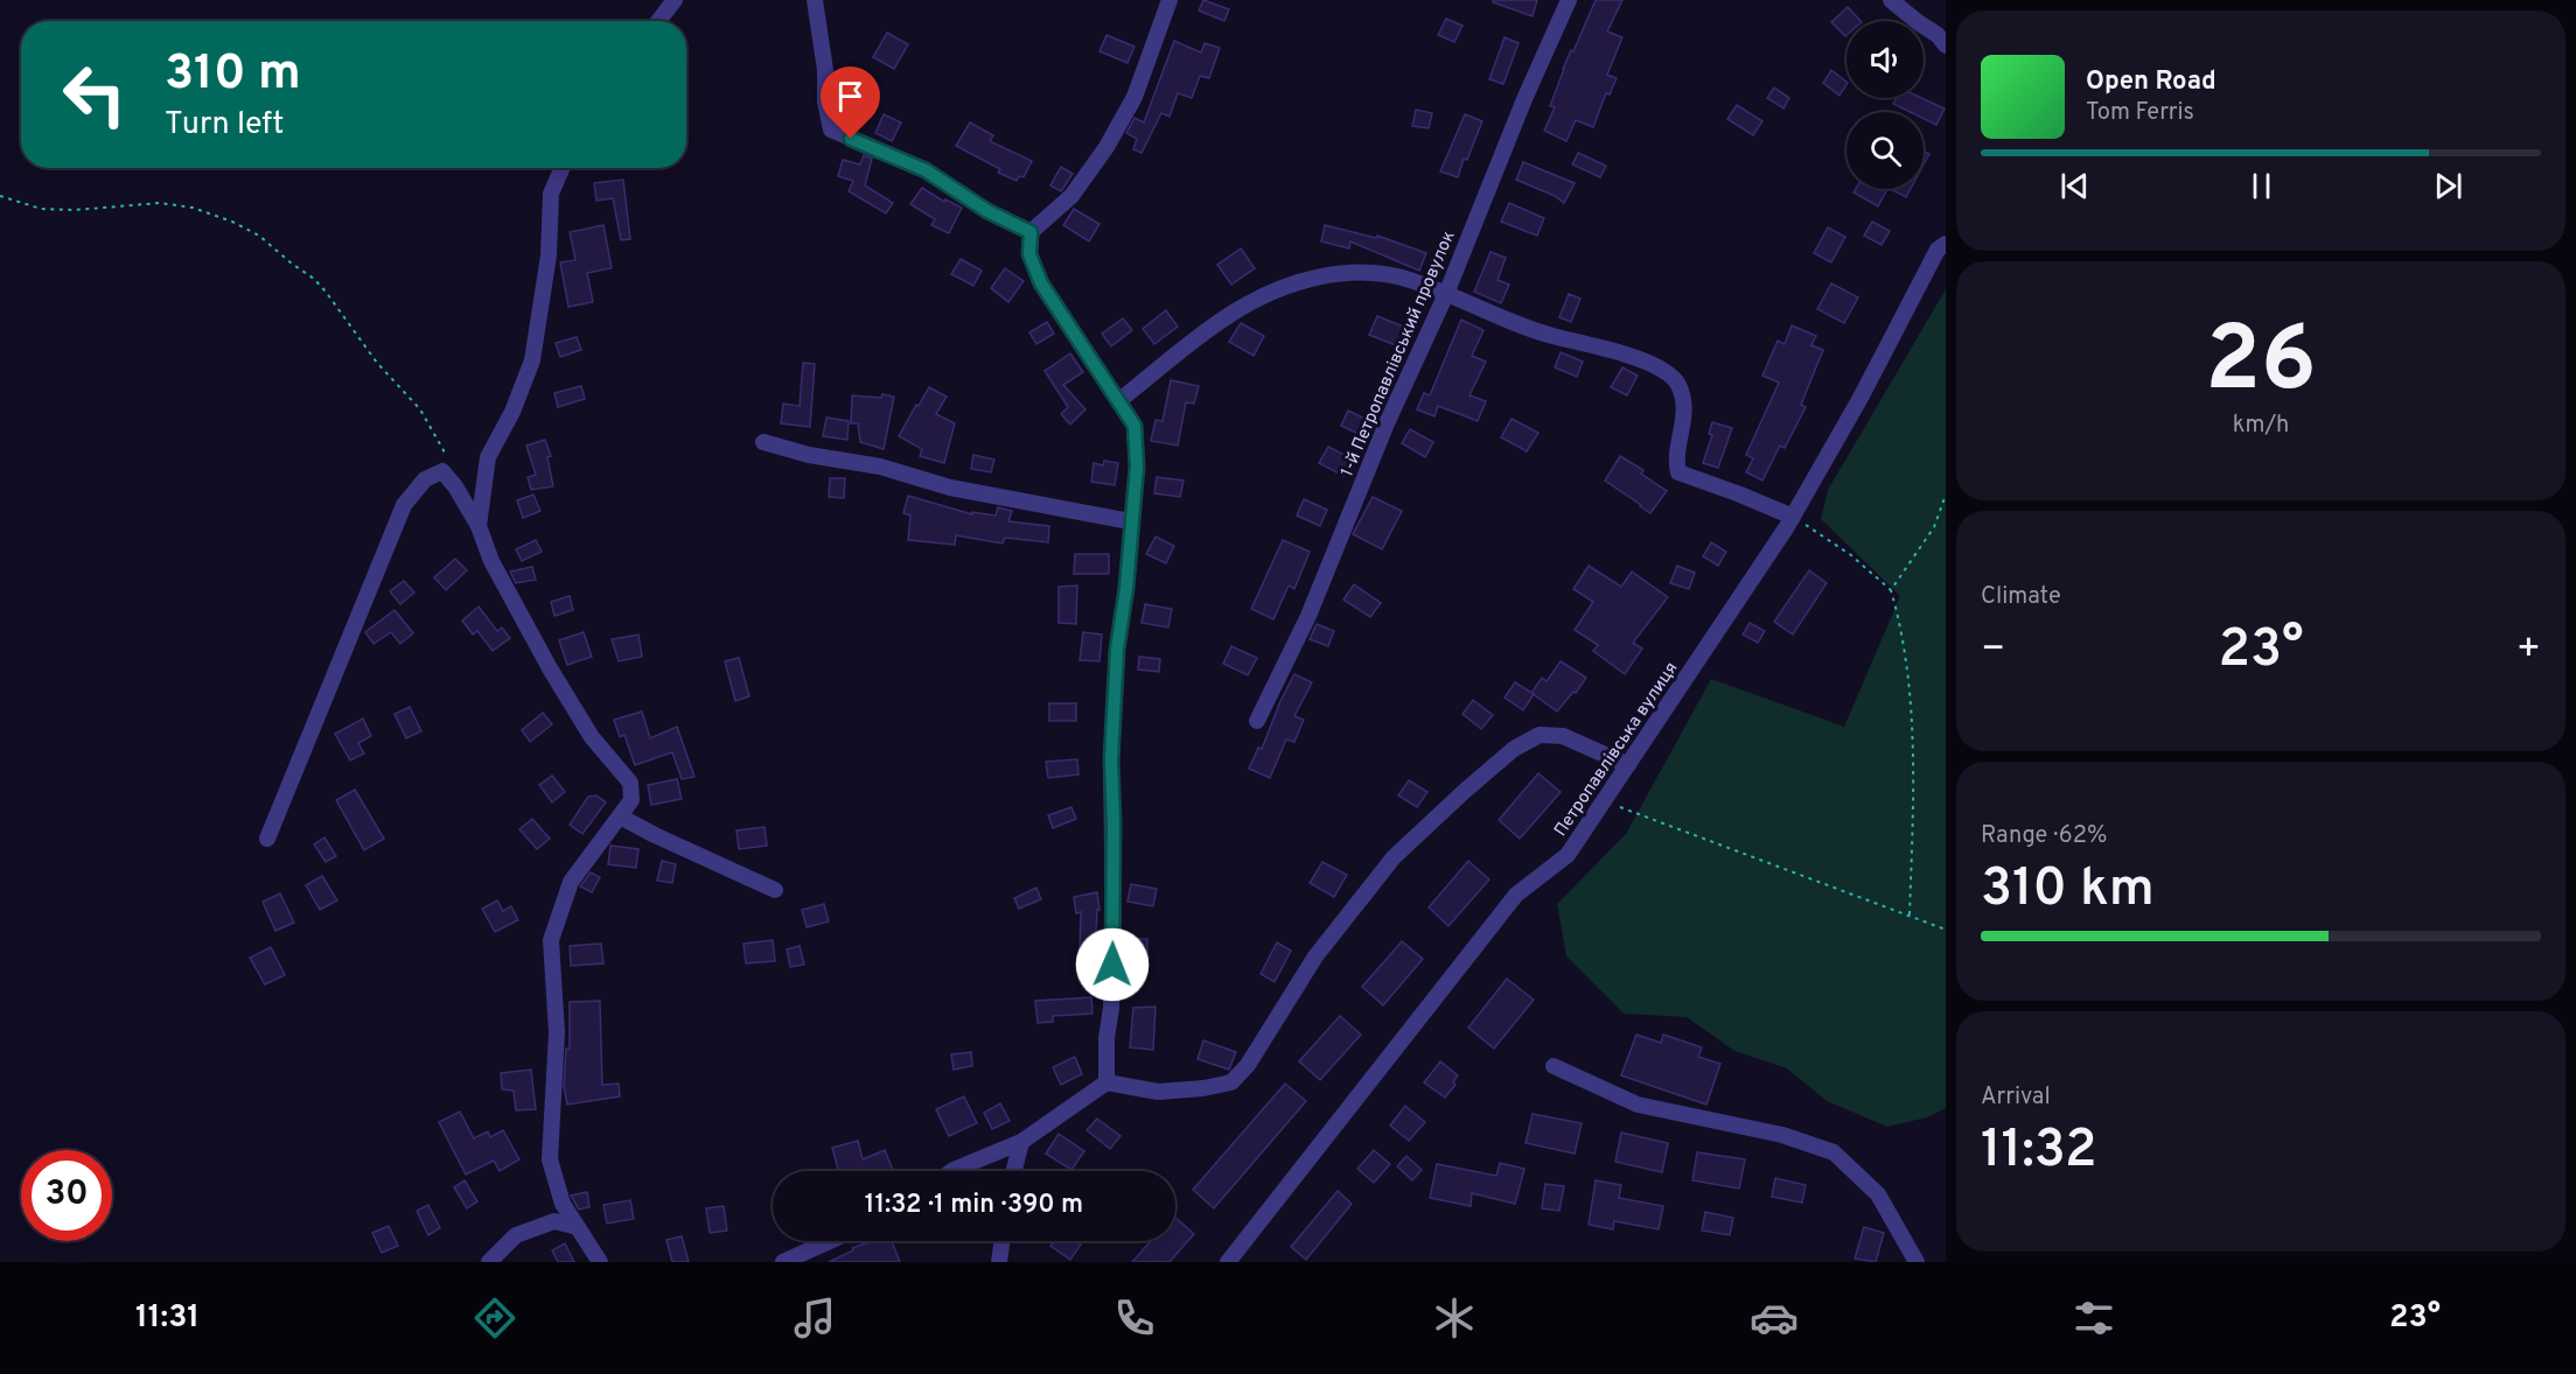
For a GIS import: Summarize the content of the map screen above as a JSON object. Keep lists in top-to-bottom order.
{
  "streets": {
    "street": ["1-й Петропавлівський провулок", "Петропавлівська вулиця"]
  },
  "page": {
    "turn": ["310 m", "Turn left"],
    "song": ["Open Road", "Tom Ferris"],
    "tile": [
      ["26", "km/h"],
      "Climate",
      ["Range · 62%", "310 km"],
      ["Arrival", "11:32"]
    ],
    "heat": ["−", "23°", "+"],
    "limit": "30",
    "trip": "11:32 · 1 min · 390 m",
    "tabs": ["11:31", "23°"]
  }
}
